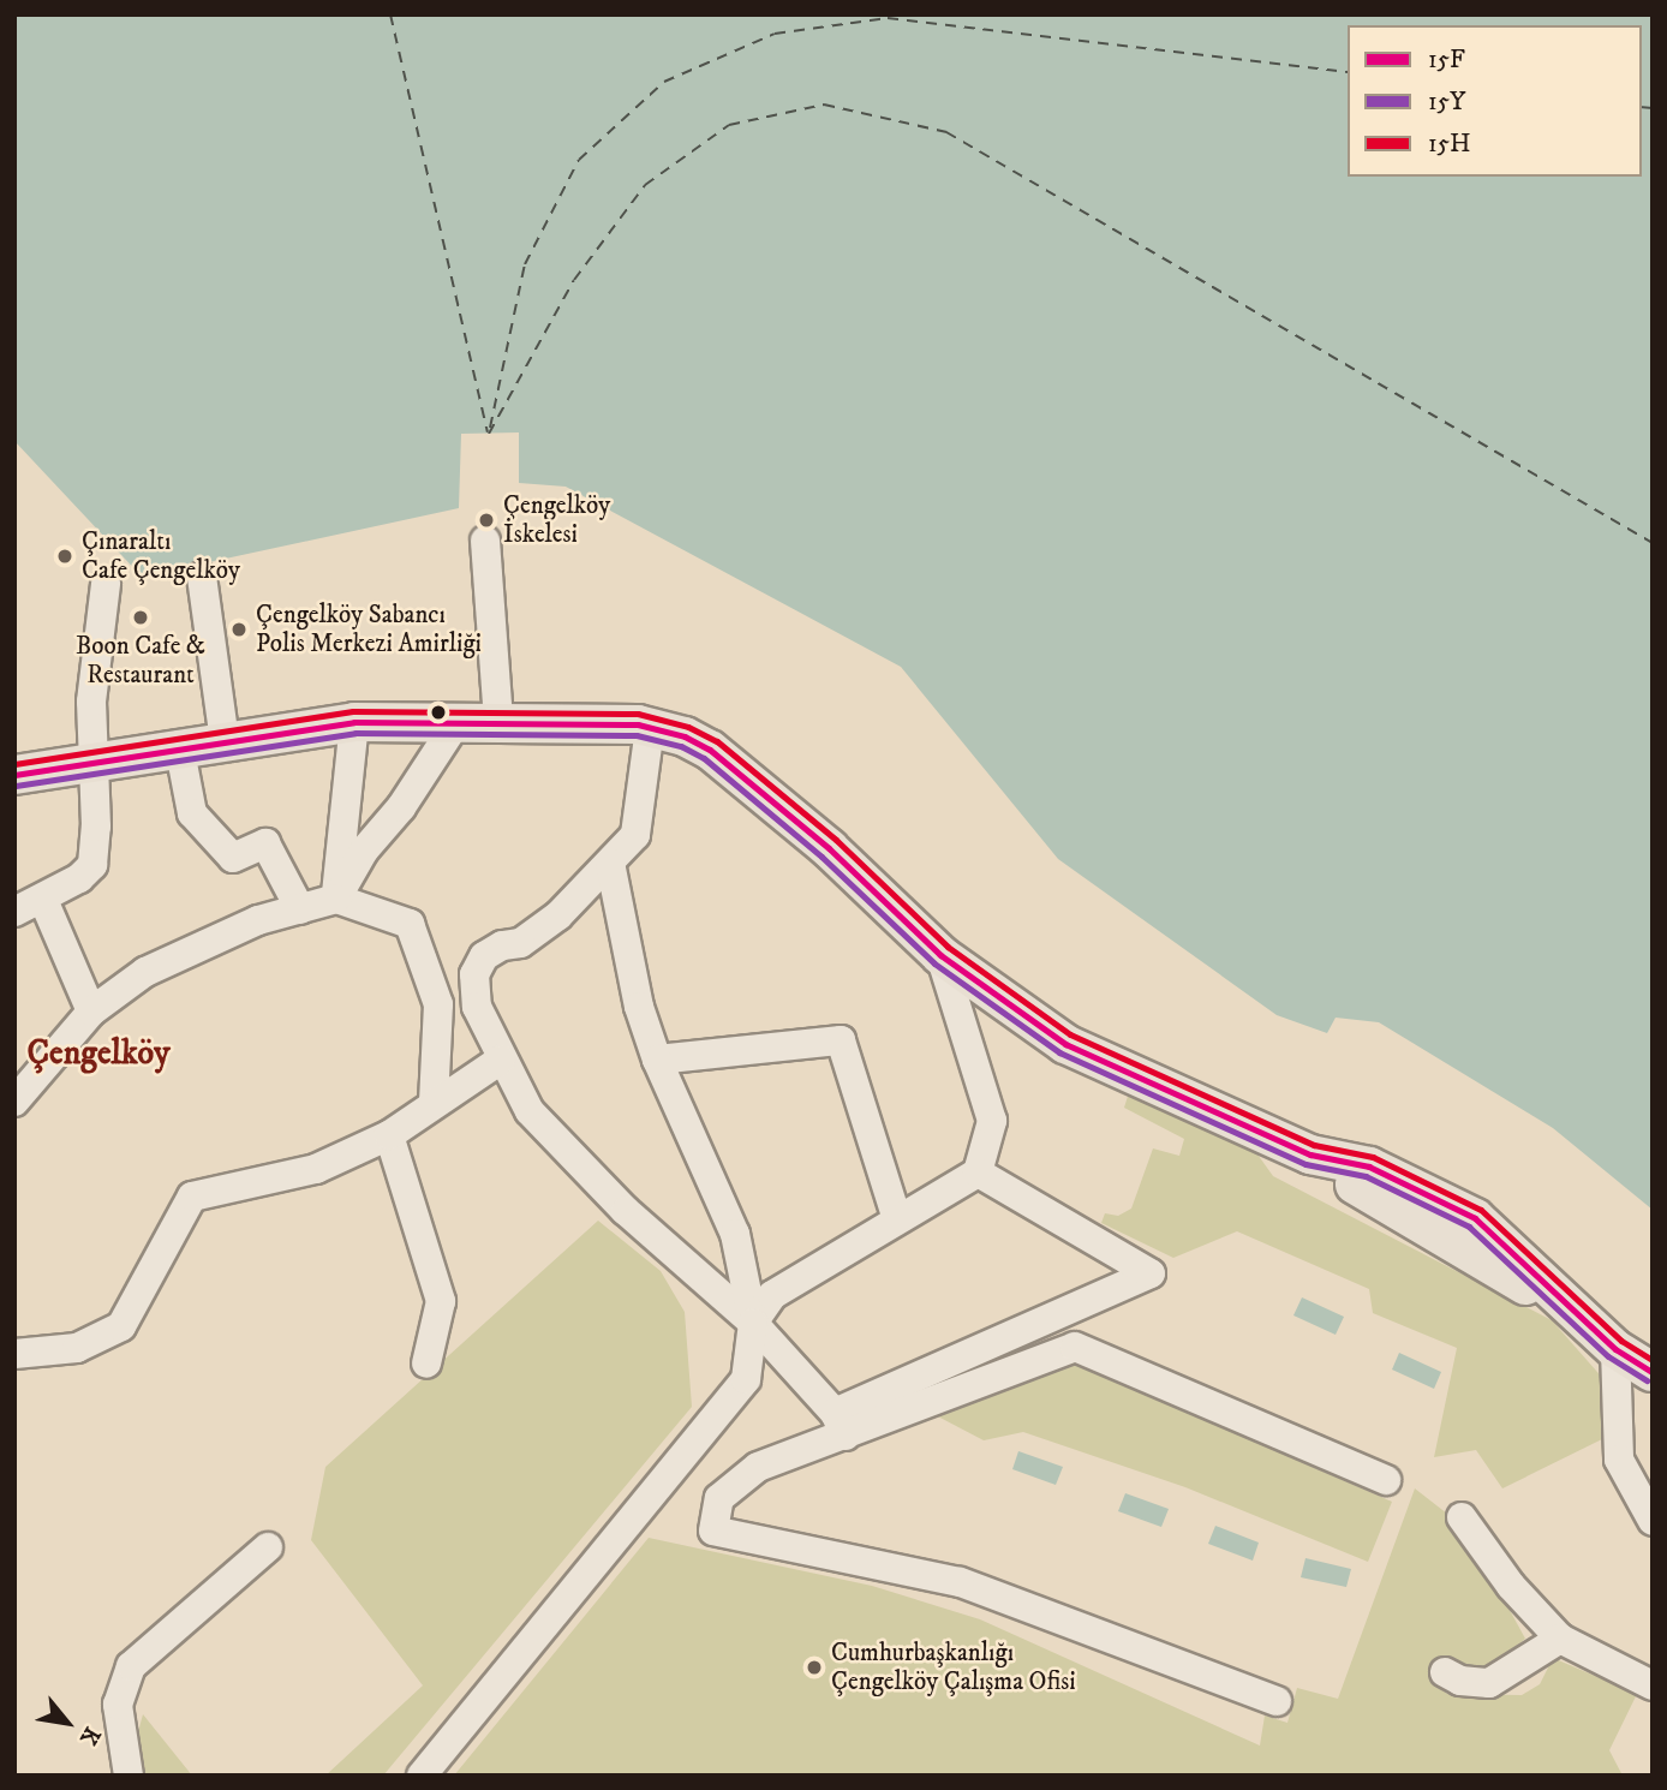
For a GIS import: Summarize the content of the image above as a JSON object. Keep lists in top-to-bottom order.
{
  "districts": ["Çengelköy"],
  "places": [
    "Çengelköy İskelesi",
    "Çınaraltı Cafe Çengelköy",
    "Boon Cafe & Restaurant",
    "Çengelköy Sabancı Polis Merkezi Amirliği",
    "Cumhurbaşkanlığı Çengelköy Çalışma Ofisi"
  ],
  "lines": ["transit line 15H", "transit line 15F", "transit line 15Y"],
  "legend": ["15F", "15Y", "15H"],
  "north": "bottom right"
}
